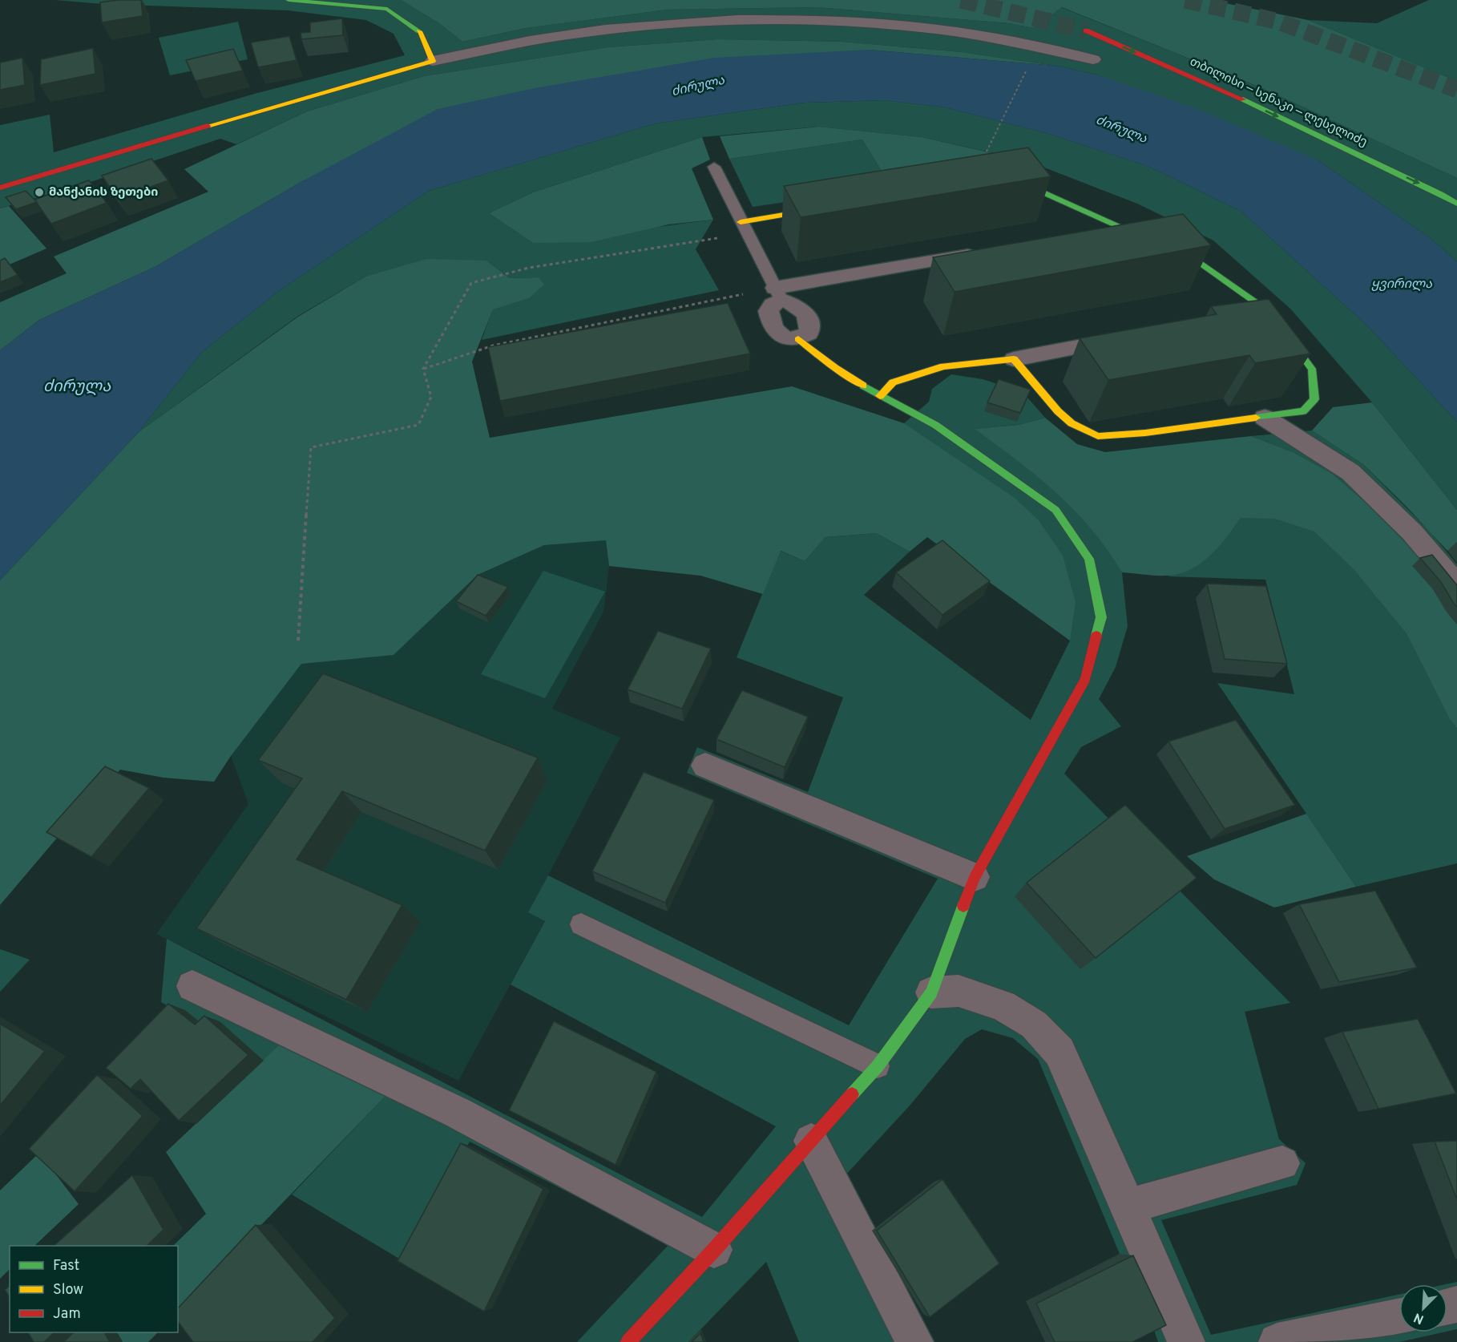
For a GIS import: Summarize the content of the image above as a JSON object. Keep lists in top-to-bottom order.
{
  "streets": {
    "main road": ["თბილისი — სენაკი — ლესელიძე"]
  },
  "one_way": ["თბილისი — სენაკი — ლესელიძე"],
  "water": ["ძირულა", "ყვირილა"],
  "places": ["მანქანის ზეთები"],
  "legend": ["Fast", "Slow", "Jam"],
  "north": "bottom left"
}
